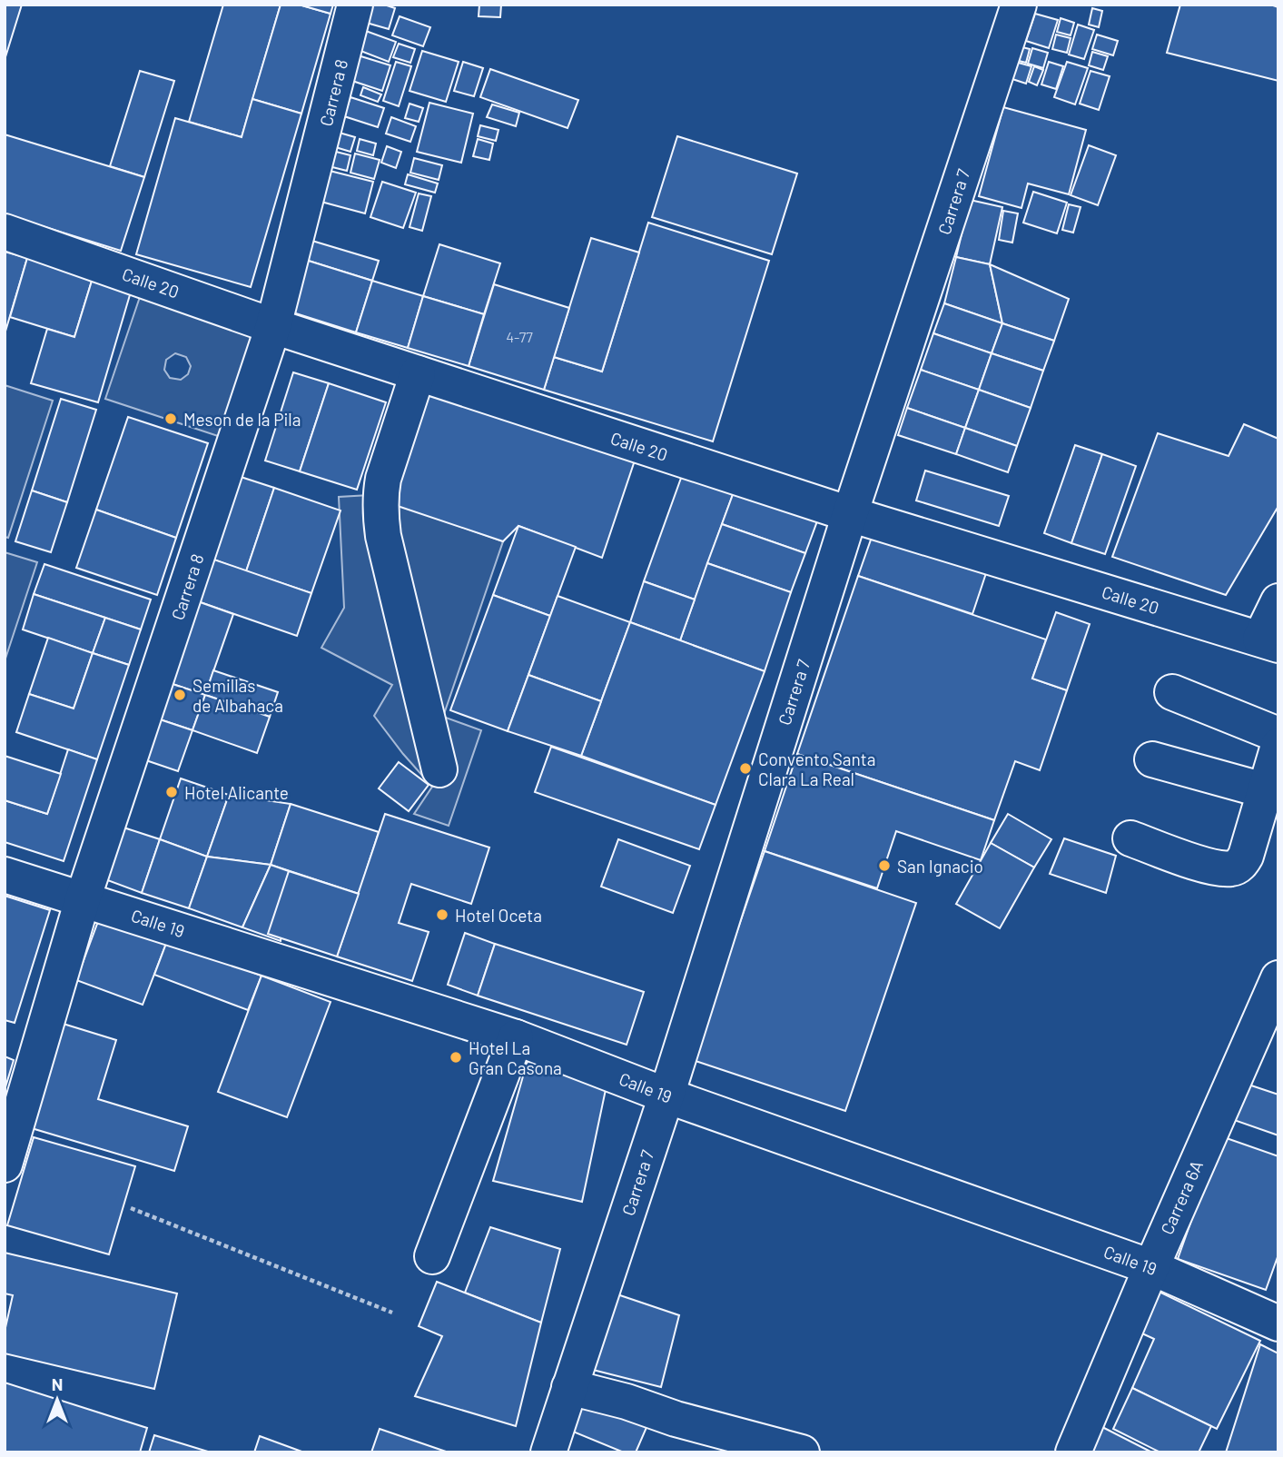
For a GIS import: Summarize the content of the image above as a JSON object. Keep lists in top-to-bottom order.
{
  "streets": {
    "street": [
      "Carrera 8",
      "Carrera 7",
      "Calle 20",
      "Calle 19",
      "Carrera 6A"
    ]
  },
  "crossings": [
    ["Carrera 8", "Calle 20"],
    ["Carrera 8", "Calle 19"],
    ["Carrera 7", "Calle 20"],
    ["Carrera 7", "Calle 19"],
    ["Calle 19", "Carrera 6A"]
  ],
  "places": [
    "Meson de la Pila",
    "Semillas de Albahaca",
    "Convento Santa Clara La Real",
    "Hotel Alicante",
    "San Ignacio",
    "Hotel Oceta",
    "Hotel La Gran Casona"
  ],
  "house_numbers": ["4-77"],
  "north": "top"
}
